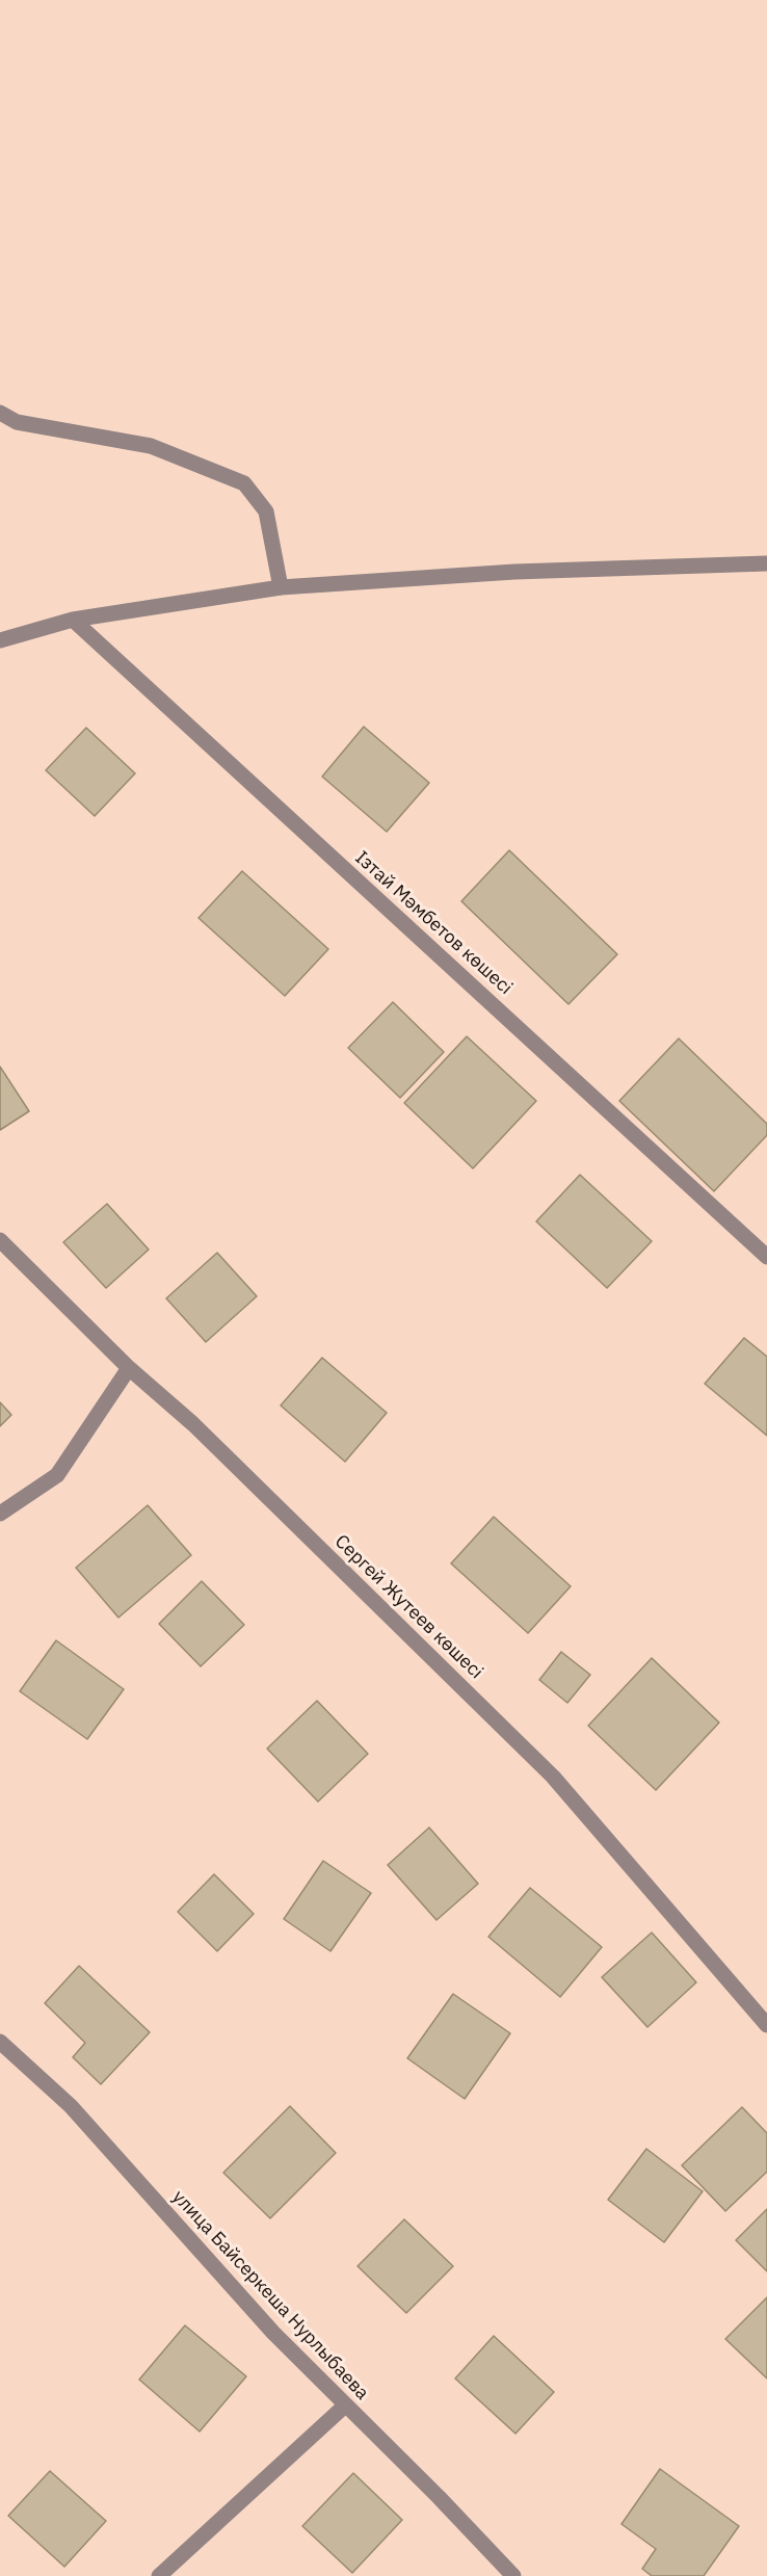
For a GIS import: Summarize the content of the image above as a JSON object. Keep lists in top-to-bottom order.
{
  "streets": {
    "street": ["Ізтай Мәмбетов көшесі", "Сергей Жутеев көшесі", "улица Байсеркеша Нурлыбаева"]
  }
}
